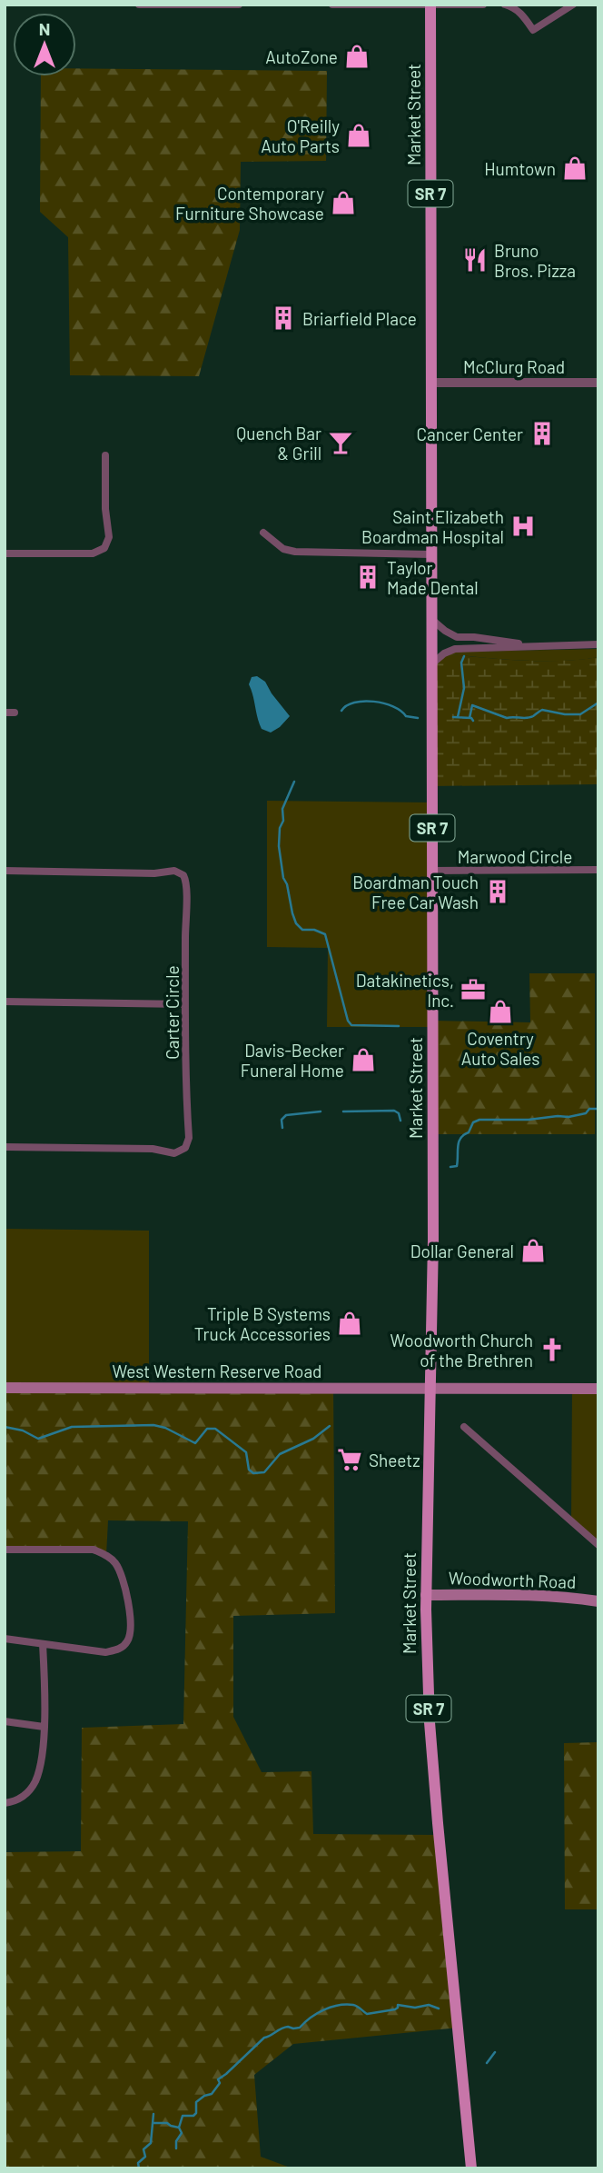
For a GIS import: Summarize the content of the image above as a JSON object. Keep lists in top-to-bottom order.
{
  "streets": {
    "main road": [
      "Market Street",
      "SR 7",
      "West Western Reserve Road",
      "Woodworth Road"
    ],
    "street": ["McClurg Road", "Marwood Circle", "Carter Circle"]
  },
  "crossings": [
    ["Market Street", "McClurg Road"],
    ["Market Street", "Marwood Circle"],
    ["Market Street", "West Western Reserve Road"],
    ["Market Street", "Woodworth Road"]
  ],
  "places": {
    "shop": [
      "AutoZone",
      "O'Reilly Auto Parts",
      "Humtown",
      "Contemporary Furniture Showcase",
      "Coventry Auto Sales",
      "Davis-Becker Funeral Home",
      "Dollar General",
      "Triple B Systems Truck Accessories"
    ],
    "restaurant": ["Bruno Bros. Pizza"],
    "building": [
      "Briarfield Place",
      "Cancer Center",
      "Taylor Made Dental",
      "Boardman Touch Free Car Wash"
    ],
    "bar": ["Quench Bar & Grill"],
    "hospital": ["Saint Elizabeth Boardman Hospital"],
    "office": ["Datakinetics, Inc."],
    "church": ["Woodworth Church of the Brethren"],
    "supermarket": ["Sheetz"]
  },
  "north": "top"
}
